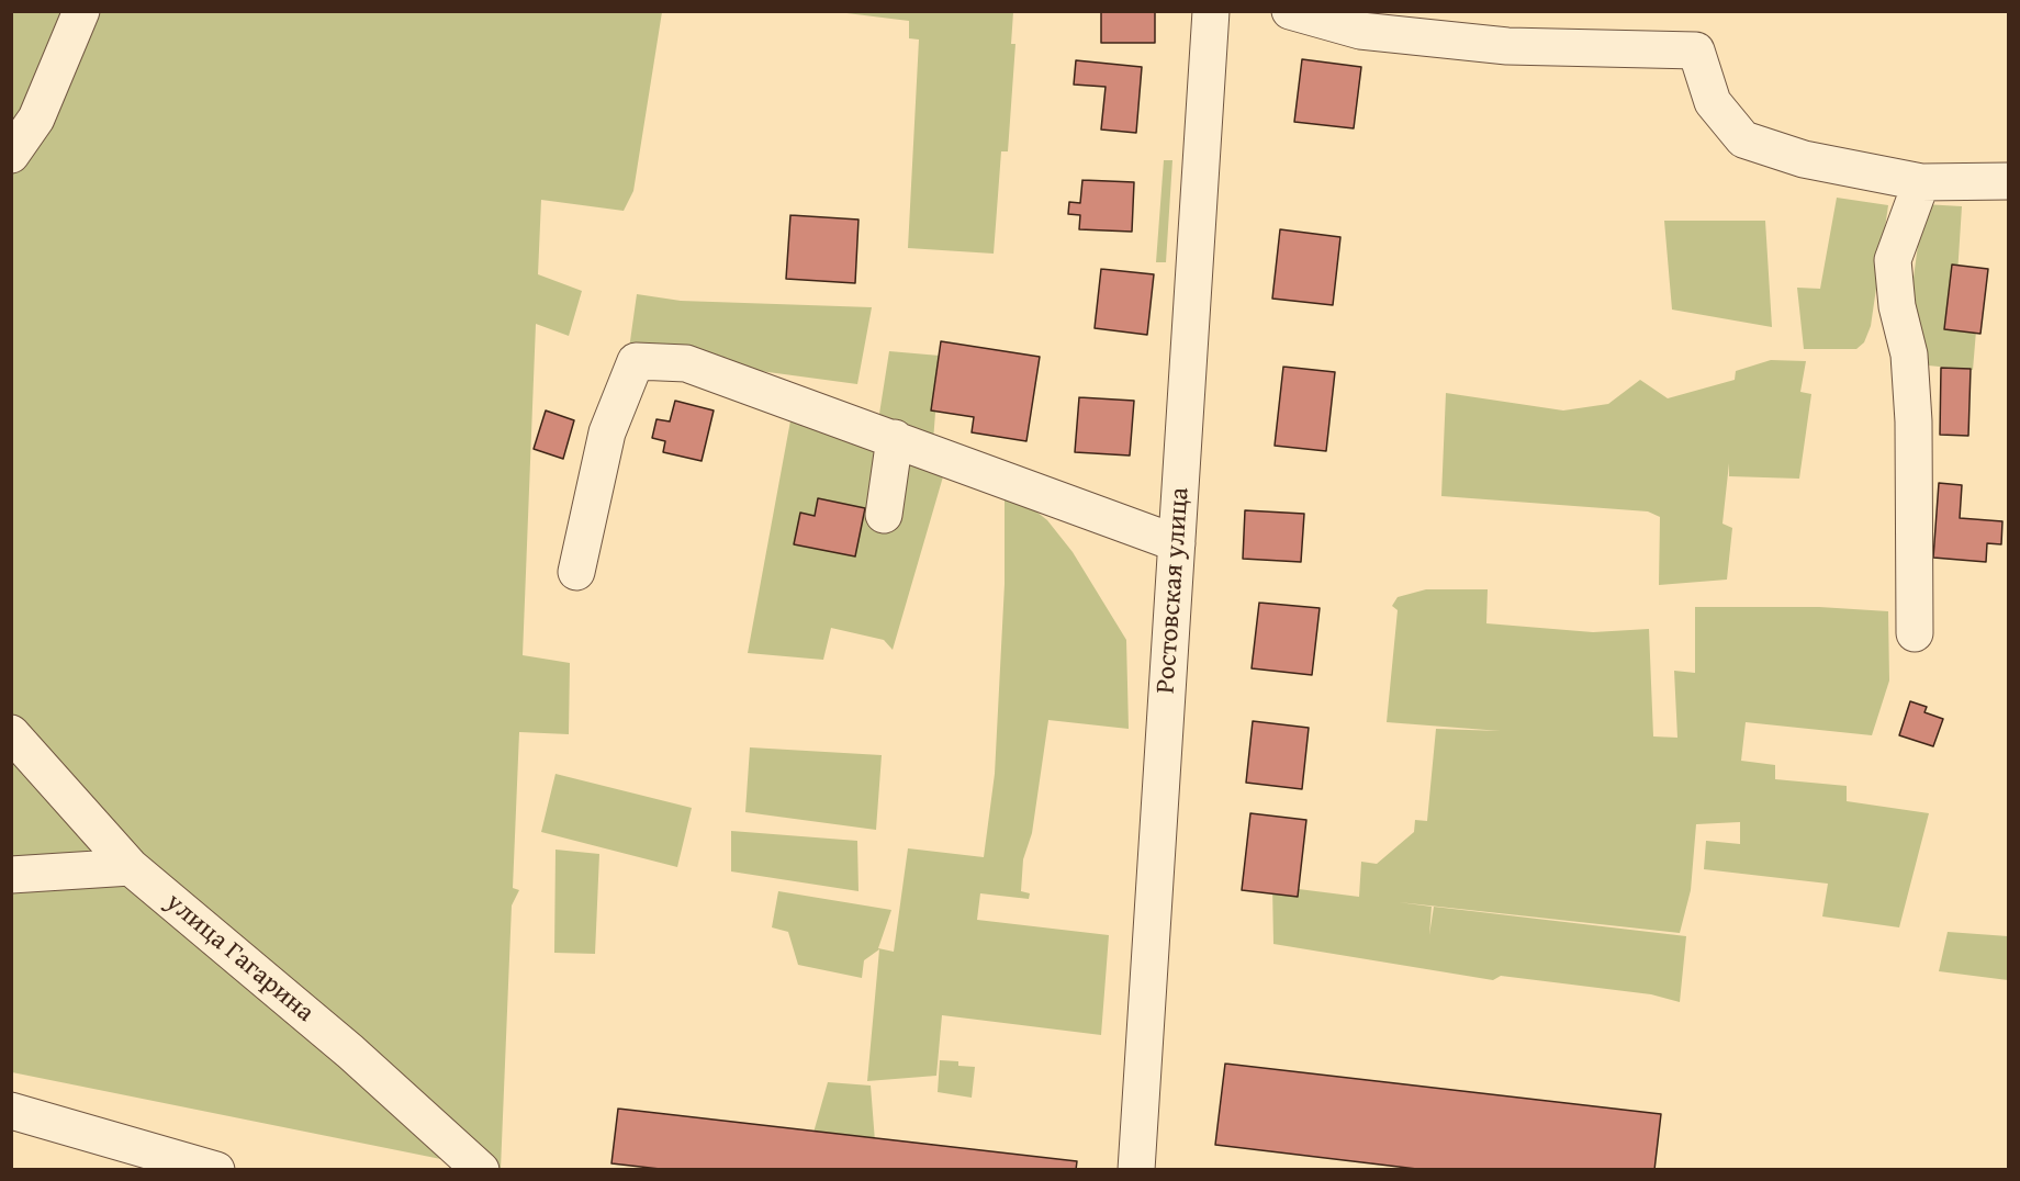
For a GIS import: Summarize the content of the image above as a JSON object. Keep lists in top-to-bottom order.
{
  "streets": {
    "street": ["Ростовская улица", "улица Гагарина"]
  }
}
